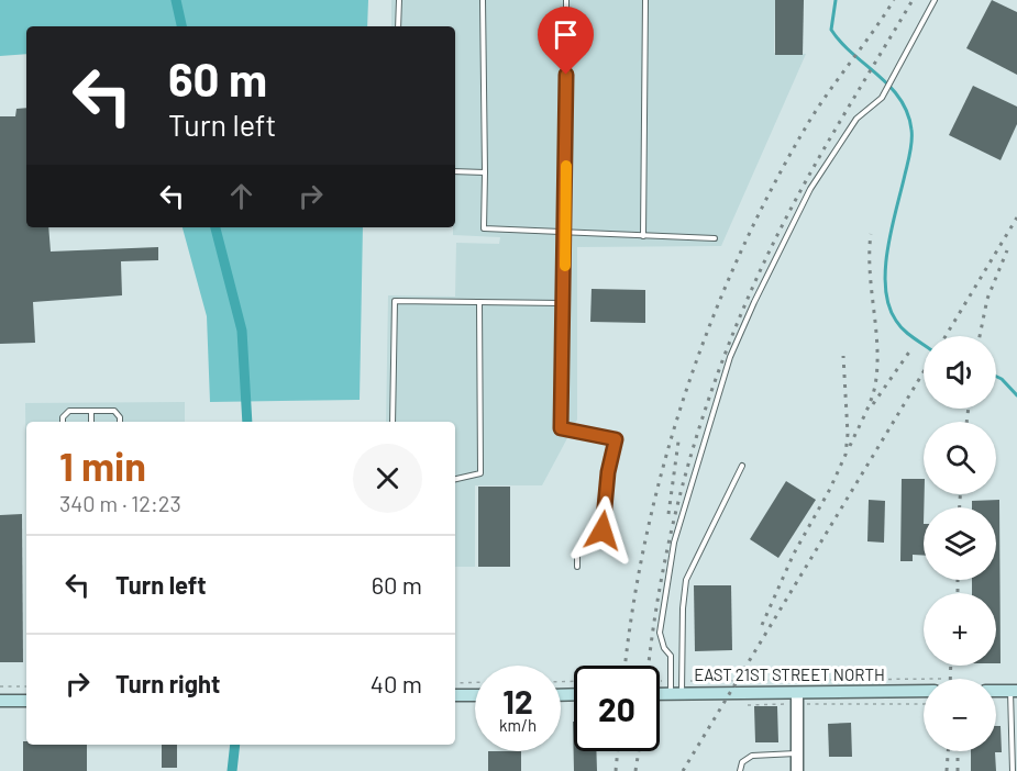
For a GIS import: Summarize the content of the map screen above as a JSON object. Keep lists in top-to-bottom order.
{
  "streets": {
    "main road": ["EAST 21ST STREET NORTH"]
  },
  "page": {
    "turn": ["60 m", "Turn left"],
    "map_buttons": ["+", "−"],
    "heading": ["1 min", "340 m · 12:23"],
    "list": [
      {
        "name": "Turn left",
        "value": "60 m"
      },
      {
        "name": "Turn right",
        "value": "40 m"
      }
    ],
    "speed": "12 km/h",
    "limit": "20"
  }
}
